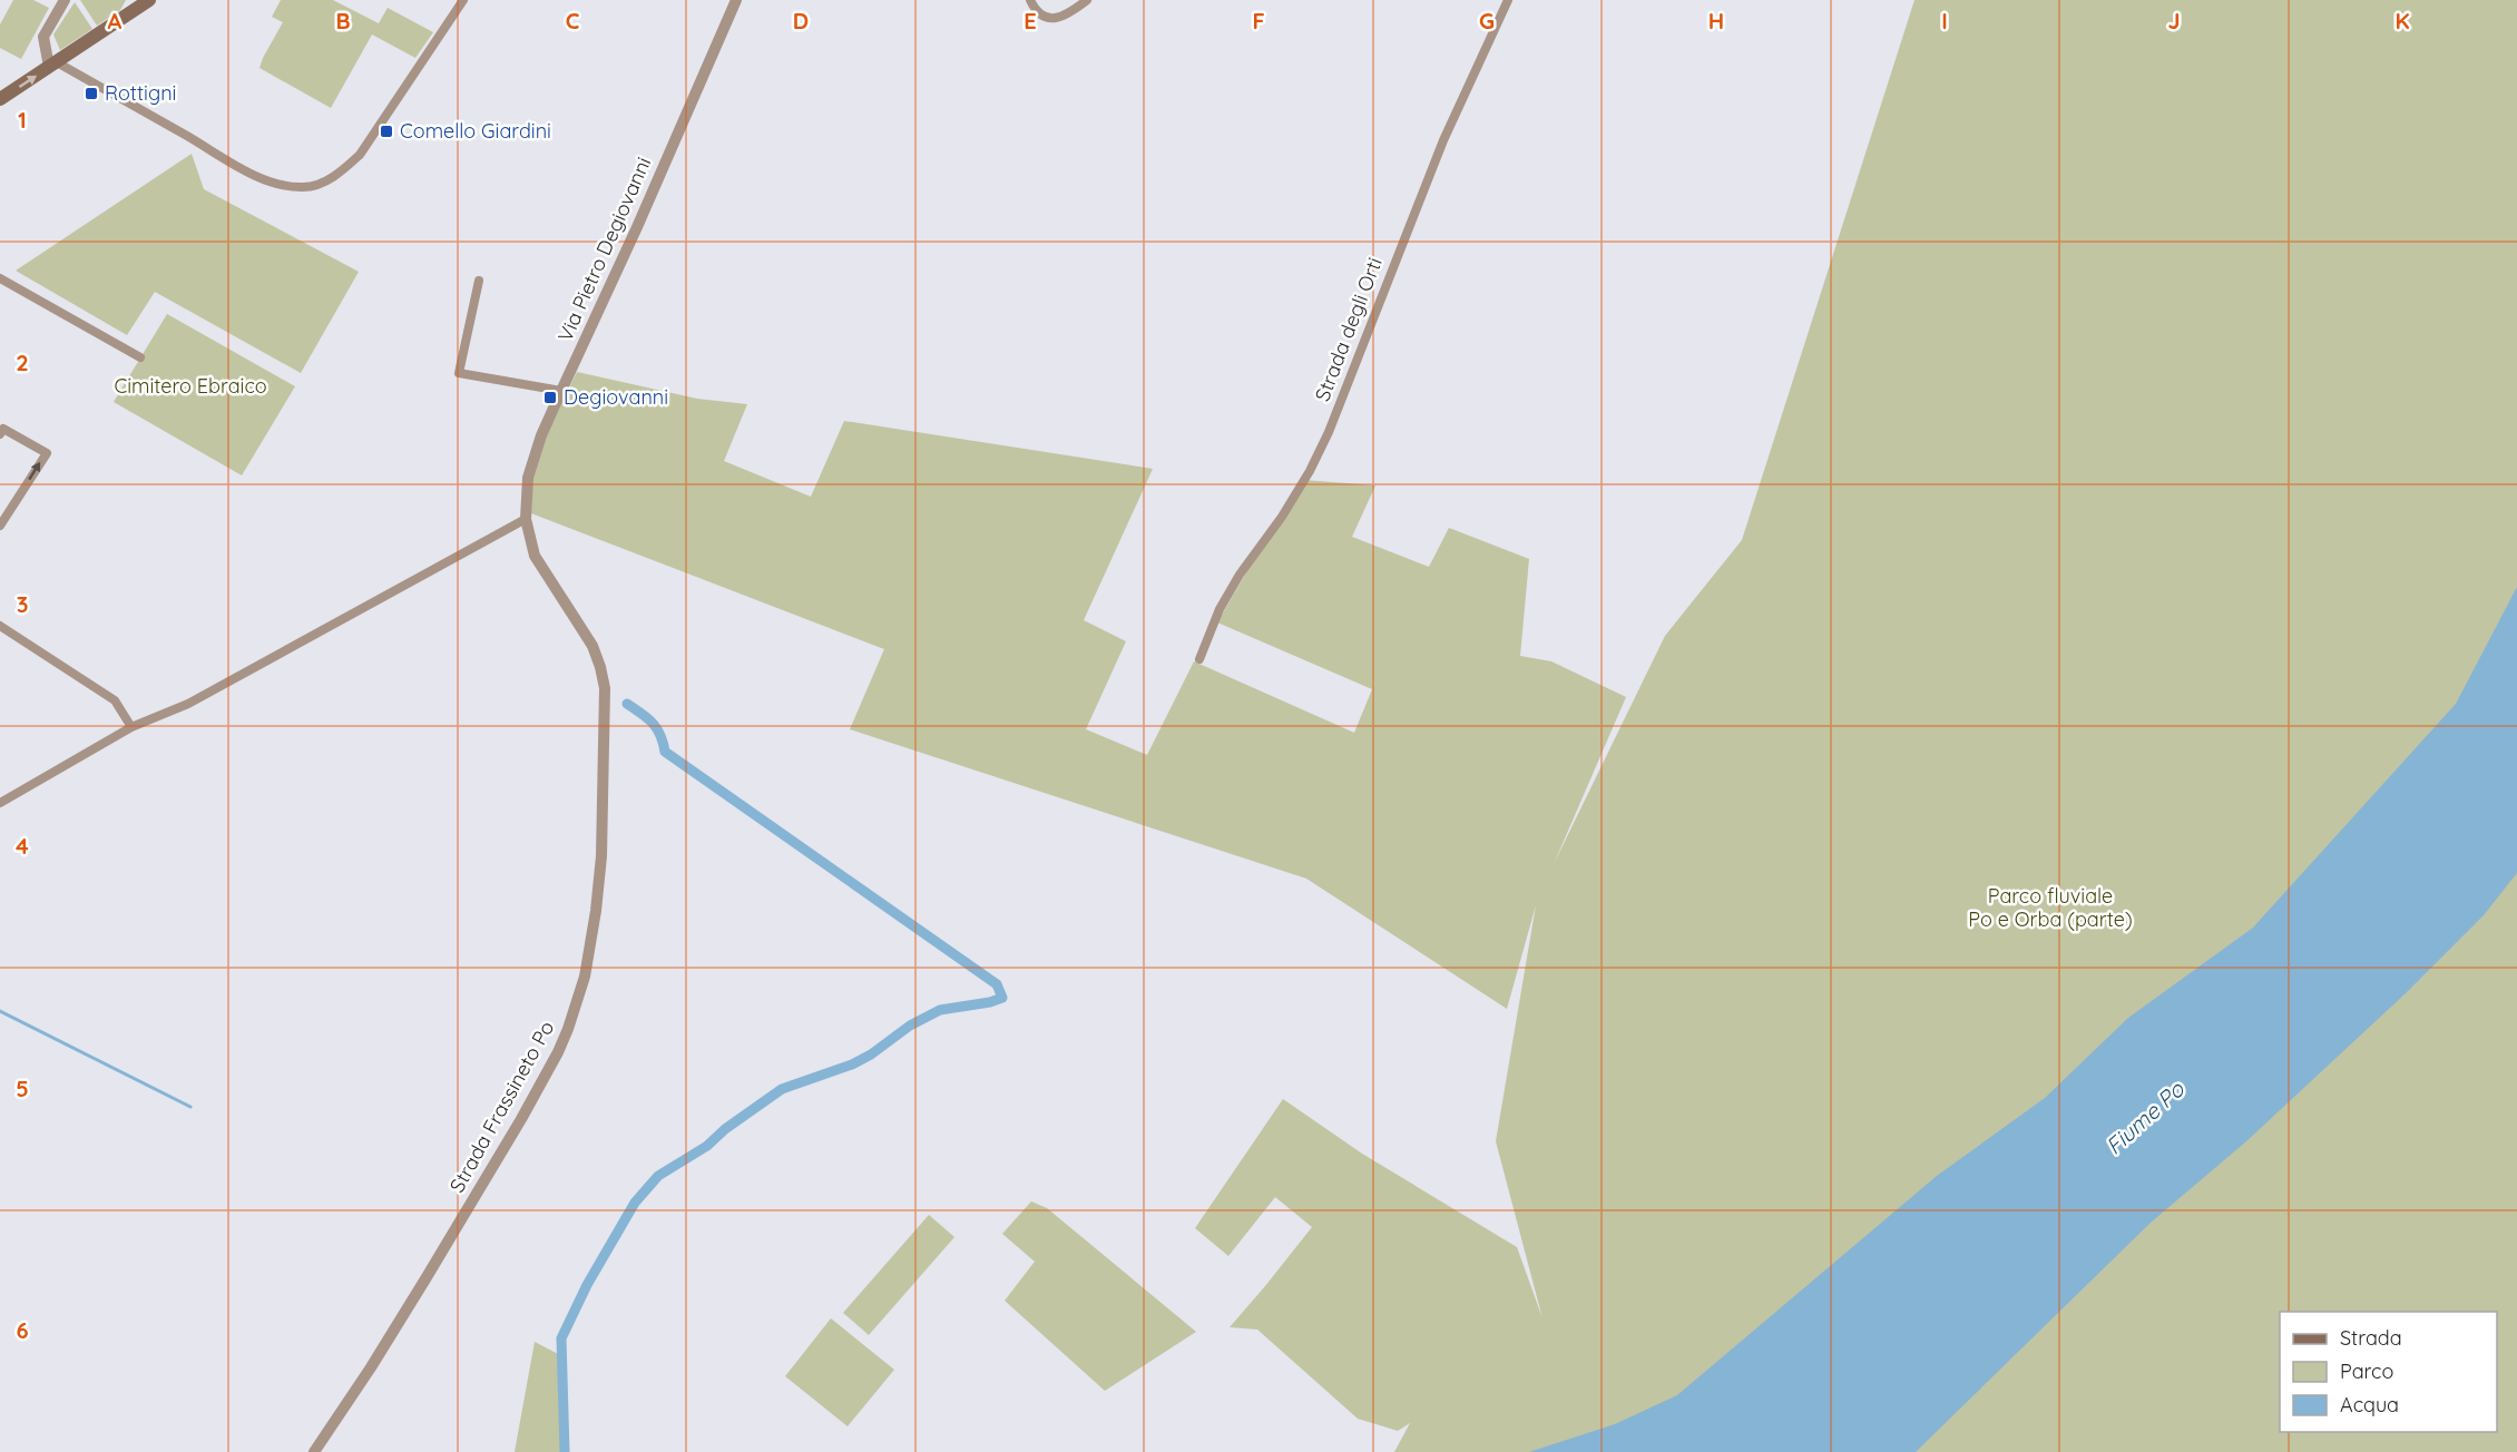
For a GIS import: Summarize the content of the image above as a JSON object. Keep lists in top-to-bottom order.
{
  "streets": {
    "street": ["Via Pietro Degiovanni", "Strada degli Orti", "Strada Frassineto Po"]
  },
  "crossings": [
    ["Via Pietro Degiovanni", "Strada Frassineto Po"]
  ],
  "water": ["Fiume Po"],
  "parks": ["Cimitero Ebraico", "Parco fluviale Po e Orba (parte)"],
  "places": {
    "transit": ["Rottigni", "Comello Giardini", "Degiovanni"]
  },
  "legend": ["Strada", "Parco", "Acqua"],
  "grid": {
    "columns": [
      "A",
      "B",
      "C",
      "D",
      "E",
      "F",
      "G",
      "H",
      "I",
      "J",
      "K"
    ],
    "rows": [
      "1",
      "2",
      "3",
      "4",
      "5",
      "6"
    ]
  }
}
